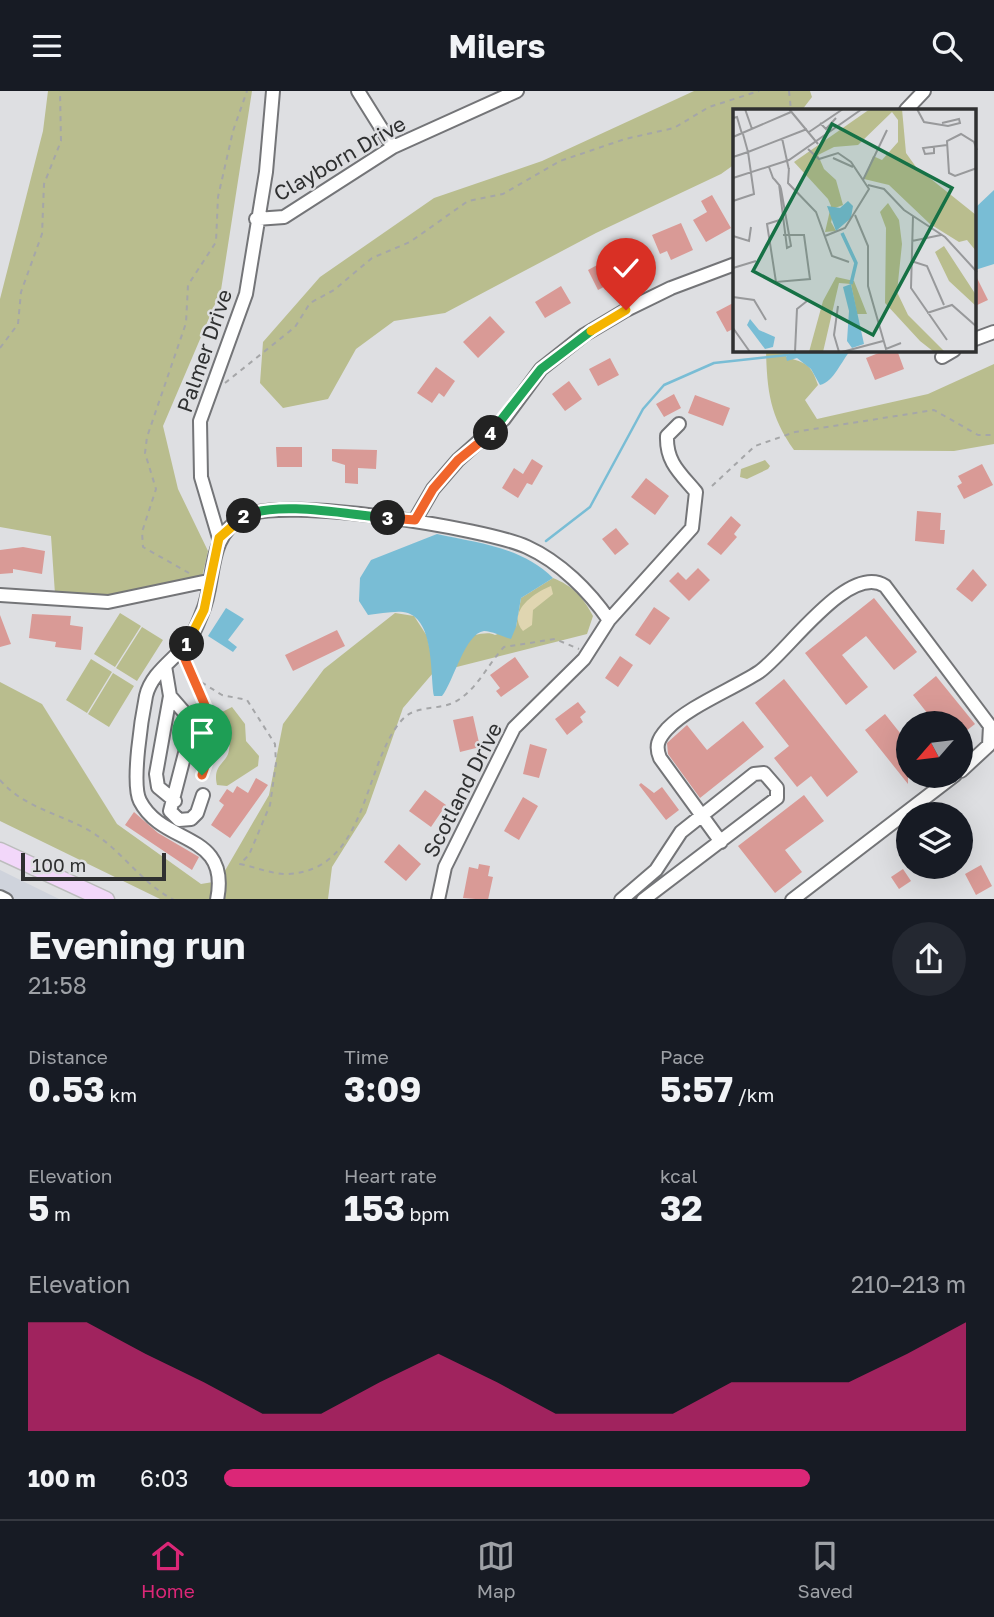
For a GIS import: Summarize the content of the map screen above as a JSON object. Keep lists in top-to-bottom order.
{
  "streets": {
    "street": ["Clayborn Drive", "Palmer Drive", "Scotland Drive"]
  },
  "crossings": [
    ["Clayborn Drive", "Palmer Drive"]
  ],
  "scale_bar": "100 m",
  "north": "bottom left",
  "page": {
    "header": "Milers",
    "pins": [
      "4",
      "2",
      "3",
      "1"
    ],
    "scale": "100 m",
    "heading": ["Evening run", "21:58"],
    "stats": [
      ["Distance", "0.53 km"],
      ["Time", "3:09"],
      ["Pace", "5:57 /km"],
      ["Elevation", "5 m"],
      ["Heart rate", "153 bpm"],
      ["kcal", "32"]
    ],
    "chart": ["Elevation", "210–213 m"],
    "list": [
      {
        "name": "100 m",
        "note": "6:03"
      }
    ],
    "tabs": ["Home", "Map", "Saved"]
  }
}
